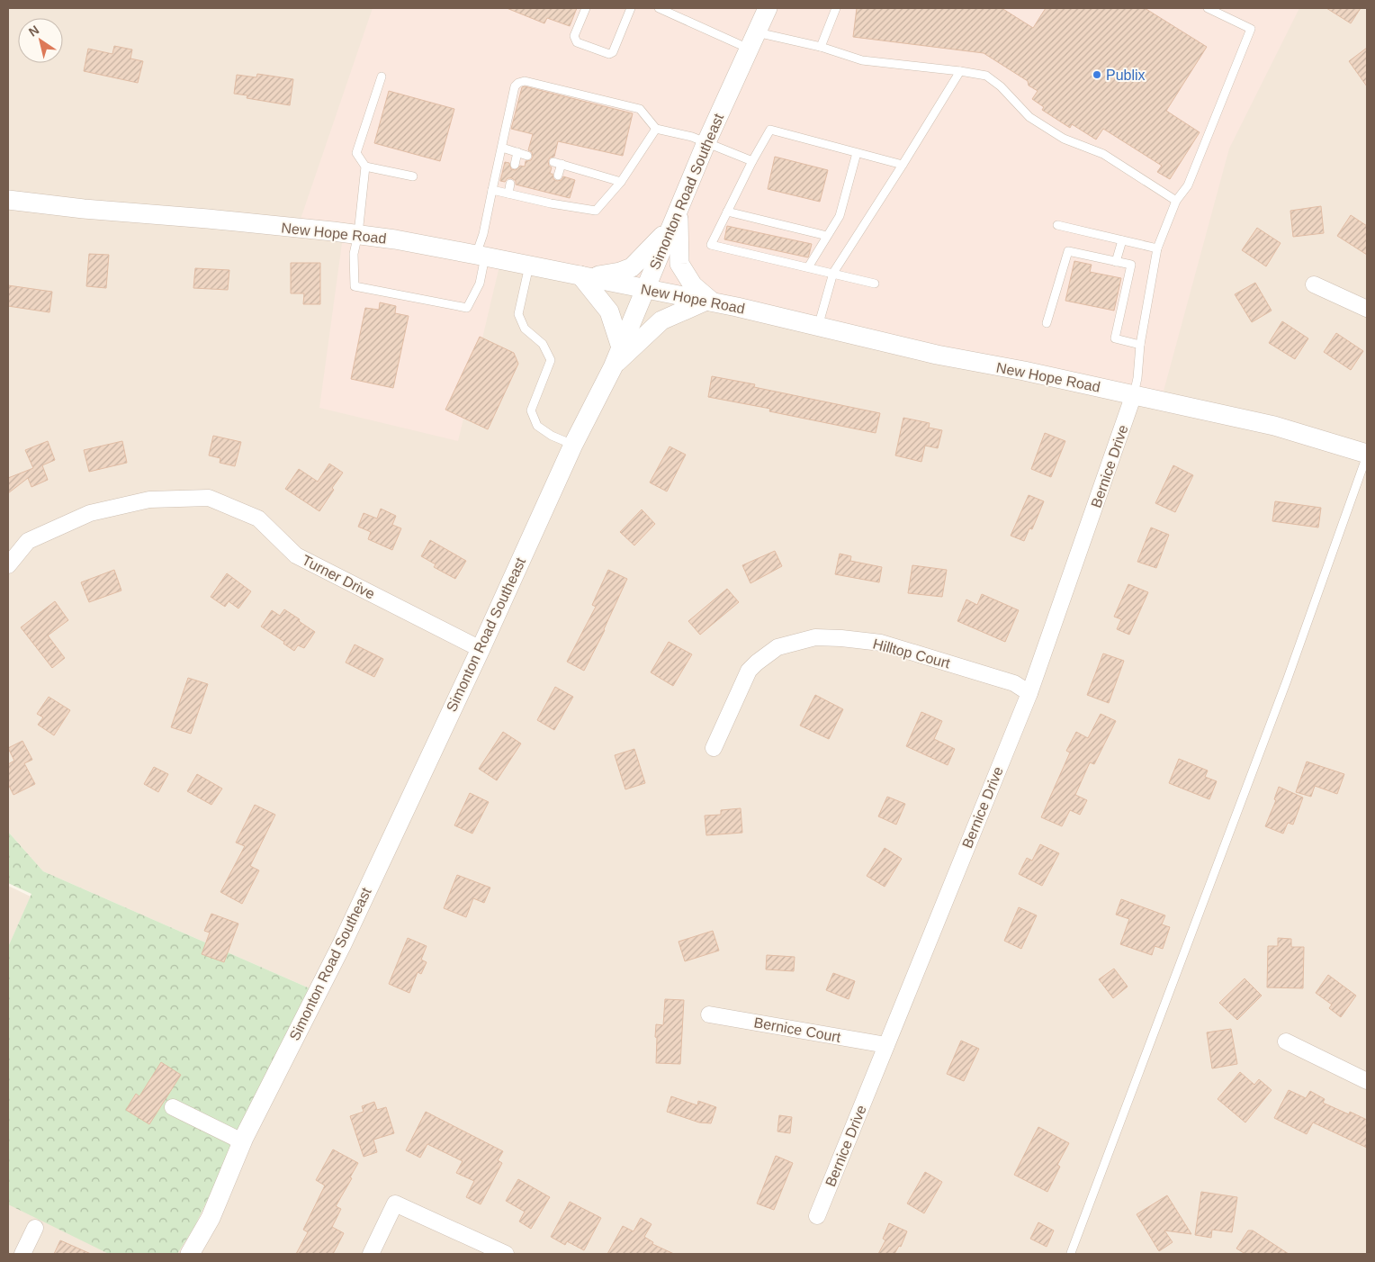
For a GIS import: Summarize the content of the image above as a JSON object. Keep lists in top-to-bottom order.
{
  "streets": {
    "street": [
      "Simonton Road Southeast",
      "New Hope Road",
      "Bernice Drive",
      "Turner Drive",
      "Hilltop Court",
      "Bernice Court"
    ]
  },
  "crossings": [
    ["Simonton Road Southeast", "New Hope Road"],
    ["Simonton Road Southeast", "Turner Drive"],
    ["New Hope Road", "Bernice Drive"],
    ["Bernice Drive", "Hilltop Court"],
    ["Bernice Drive", "Bernice Court"]
  ],
  "places": ["Publix"],
  "north": "top left"
}
